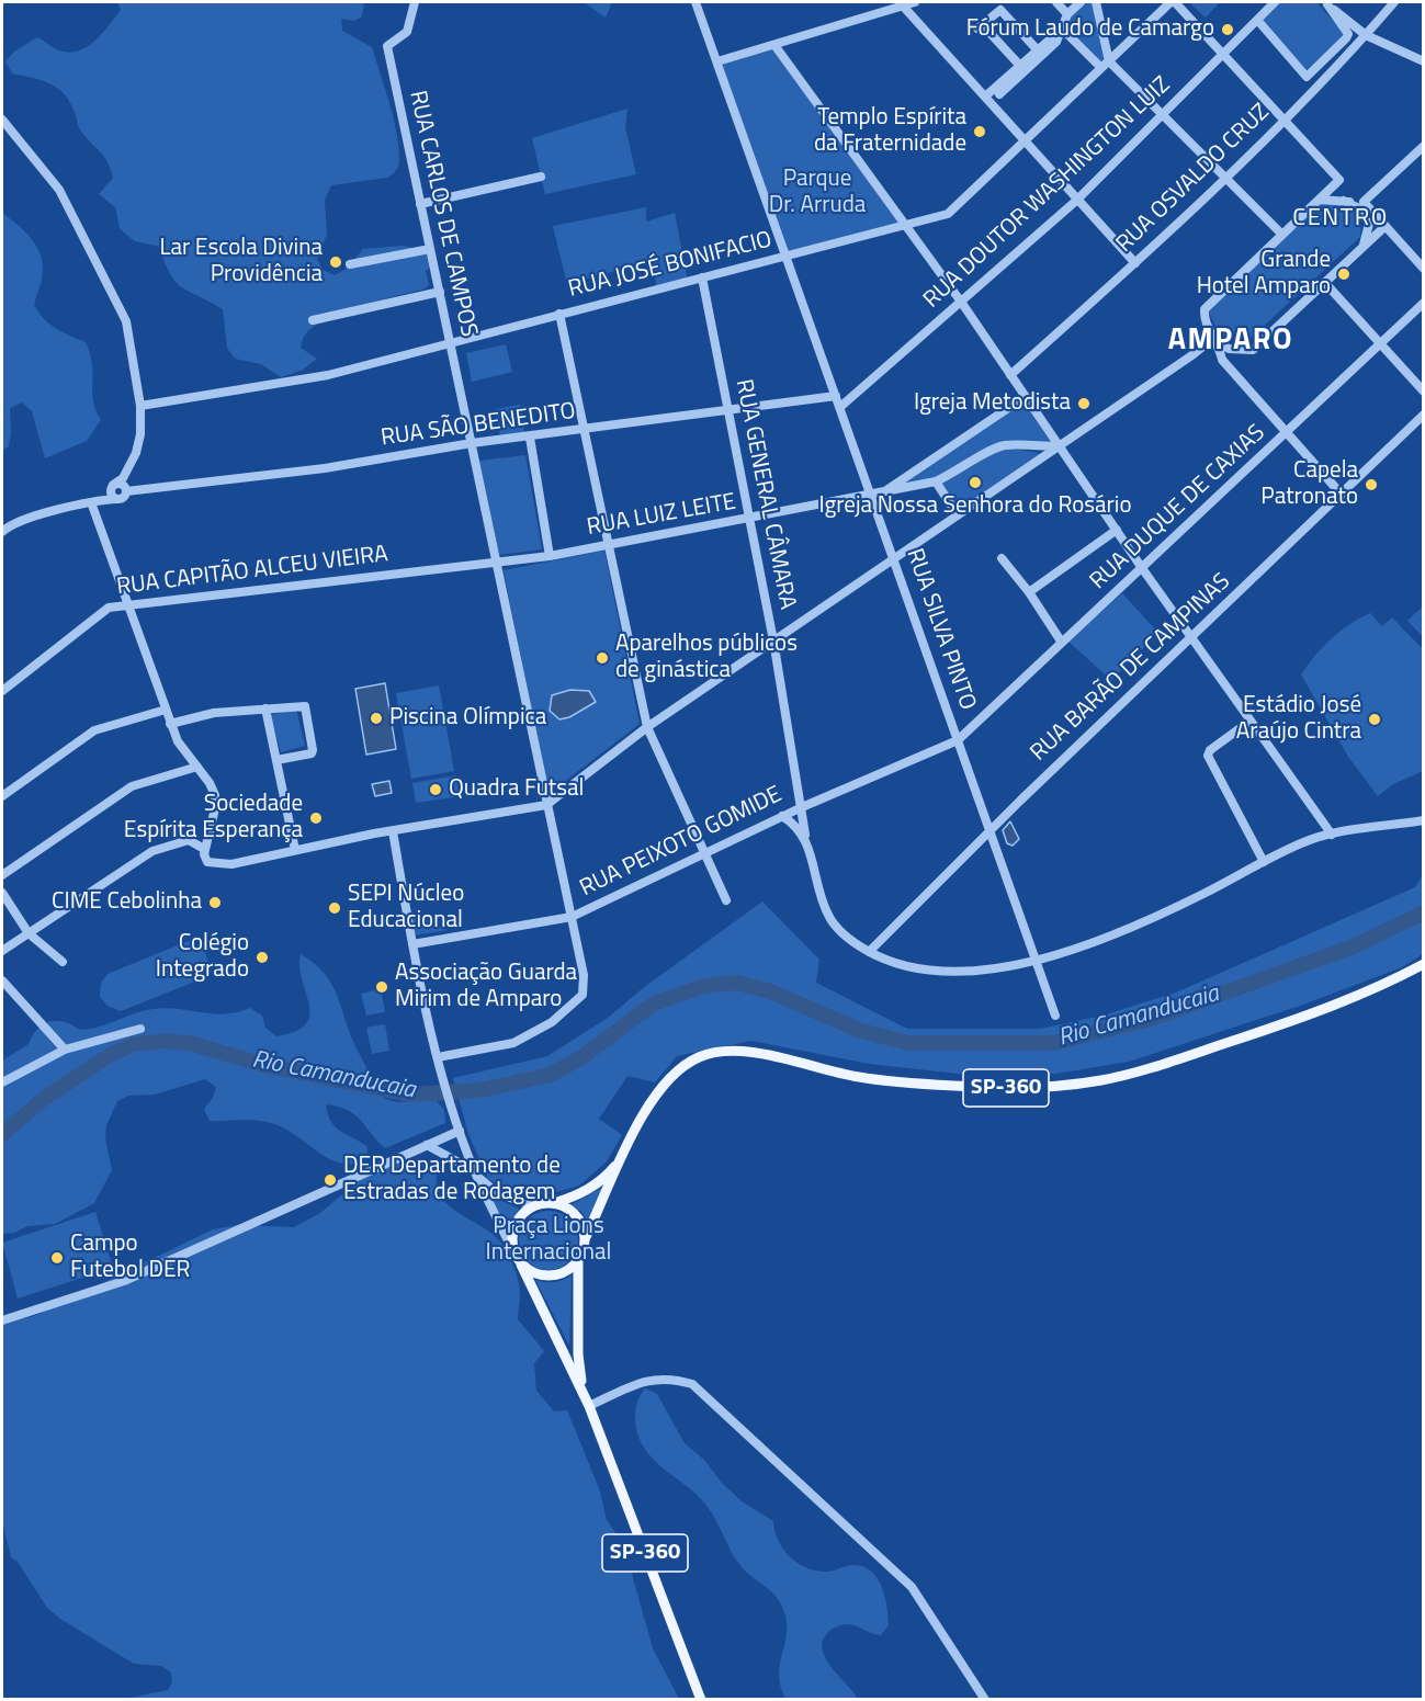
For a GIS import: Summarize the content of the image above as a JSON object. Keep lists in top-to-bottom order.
{
  "streets": {
    "main road": ["SP-360"],
    "street": [
      "RUA OSVALDO CRUZ",
      "RUA DOUTOR WASHINGTON LUIZ",
      "RUA CARLOS DE CAMPOS",
      "RUA JOSÉ BONIFACIO",
      "RUA SÃO BENEDITO",
      "RUA GENERAL CÂMARA",
      "RUA DUQUE DE CAXIAS",
      "RUA LUIZ LEITE",
      "RUA CAPITÃO ALCEU VIEIRA",
      "RUA SILVA PINTO",
      "RUA BARÃO DE CAMPINAS",
      "RUA PEIXOTO GOMIDE"
    ]
  },
  "crossings": [
    ["RUA DOUTOR WASHINGTON LUIZ", "RUA SILVA PINTO"],
    ["RUA CARLOS DE CAMPOS", "RUA JOSÉ BONIFACIO"],
    ["RUA CARLOS DE CAMPOS", "RUA SÃO BENEDITO"],
    ["RUA CARLOS DE CAMPOS", "RUA LUIZ LEITE"],
    ["RUA CARLOS DE CAMPOS", "RUA CAPITÃO ALCEU VIEIRA"],
    ["RUA JOSÉ BONIFACIO", "RUA GENERAL CÂMARA"],
    ["RUA JOSÉ BONIFACIO", "RUA SILVA PINTO"],
    ["RUA SÃO BENEDITO", "RUA GENERAL CÂMARA"],
    ["RUA SÃO BENEDITO", "RUA SILVA PINTO"],
    ["RUA GENERAL CÂMARA", "RUA LUIZ LEITE"],
    ["RUA GENERAL CÂMARA", "RUA SILVA PINTO"],
    ["RUA GENERAL CÂMARA", "RUA BARÃO DE CAMPINAS"],
    ["RUA GENERAL CÂMARA", "RUA PEIXOTO GOMIDE"],
    ["RUA DUQUE DE CAXIAS", "RUA SILVA PINTO"],
    ["RUA DUQUE DE CAXIAS", "RUA PEIXOTO GOMIDE"],
    ["RUA LUIZ LEITE", "RUA CAPITÃO ALCEU VIEIRA"],
    ["RUA LUIZ LEITE", "RUA SILVA PINTO"],
    ["RUA SILVA PINTO", "RUA BARÃO DE CAMPINAS"],
    ["RUA SILVA PINTO", "RUA PEIXOTO GOMIDE"]
  ],
  "districts": ["CENTRO", "AMPARO"],
  "water": ["Rio Camanducaia"],
  "parks": ["Parque Dr. Arruda", "Praça Lions Internacional"],
  "places": [
    "Fórum Laudo de Camargo",
    "Templo Espírita da Fraternidade",
    "Lar Escola Divina Providência",
    "Grande Hotel Amparo",
    "Igreja Metodista",
    "Igreja Nossa Senhora do Rosário",
    "Capela Patronato",
    "Aparelhos públicos de ginástica",
    "Piscina Olímpica",
    "Estádio José Araújo Cintra",
    "Quadra Futsal",
    "Sociedade Espírita Esperança",
    "CIME Cebolinha",
    "SEPI Núcleo Educacional",
    "Colégio Integrado",
    "Associação Guarda Mirim de Amparo",
    "DER Departamento de Estradas de Rodagem",
    "Campo Futebol DER"
  ]
}
